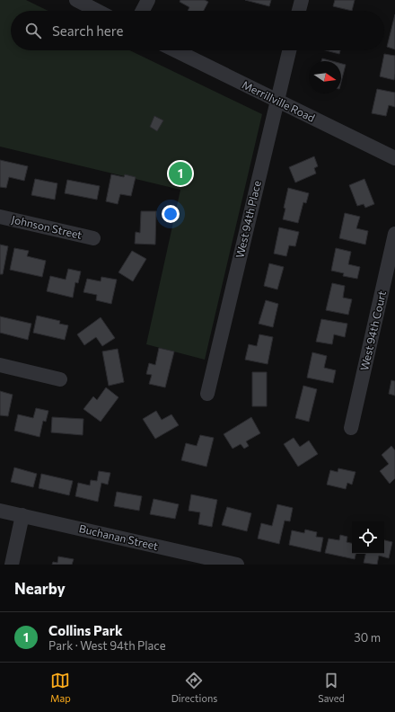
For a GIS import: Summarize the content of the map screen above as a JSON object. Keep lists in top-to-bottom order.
{
  "streets": {
    "street": [
      "Merrillville Road",
      "West 94th Place",
      "Johnson Street",
      "West 94th Court",
      "Buchanan Street"
    ]
  },
  "crossings": [
    ["Merrillville Road", "West 94th Place"]
  ],
  "north": "right",
  "page": {
    "search": "Search here",
    "pins": "1",
    "heading": "Nearby",
    "list": [
      {
        "mark": "1",
        "name": "Collins Park",
        "note": "Park · West 94th Place",
        "value": "30 m"
      }
    ],
    "nav": ["Map", "Directions", "Saved"]
  }
}
